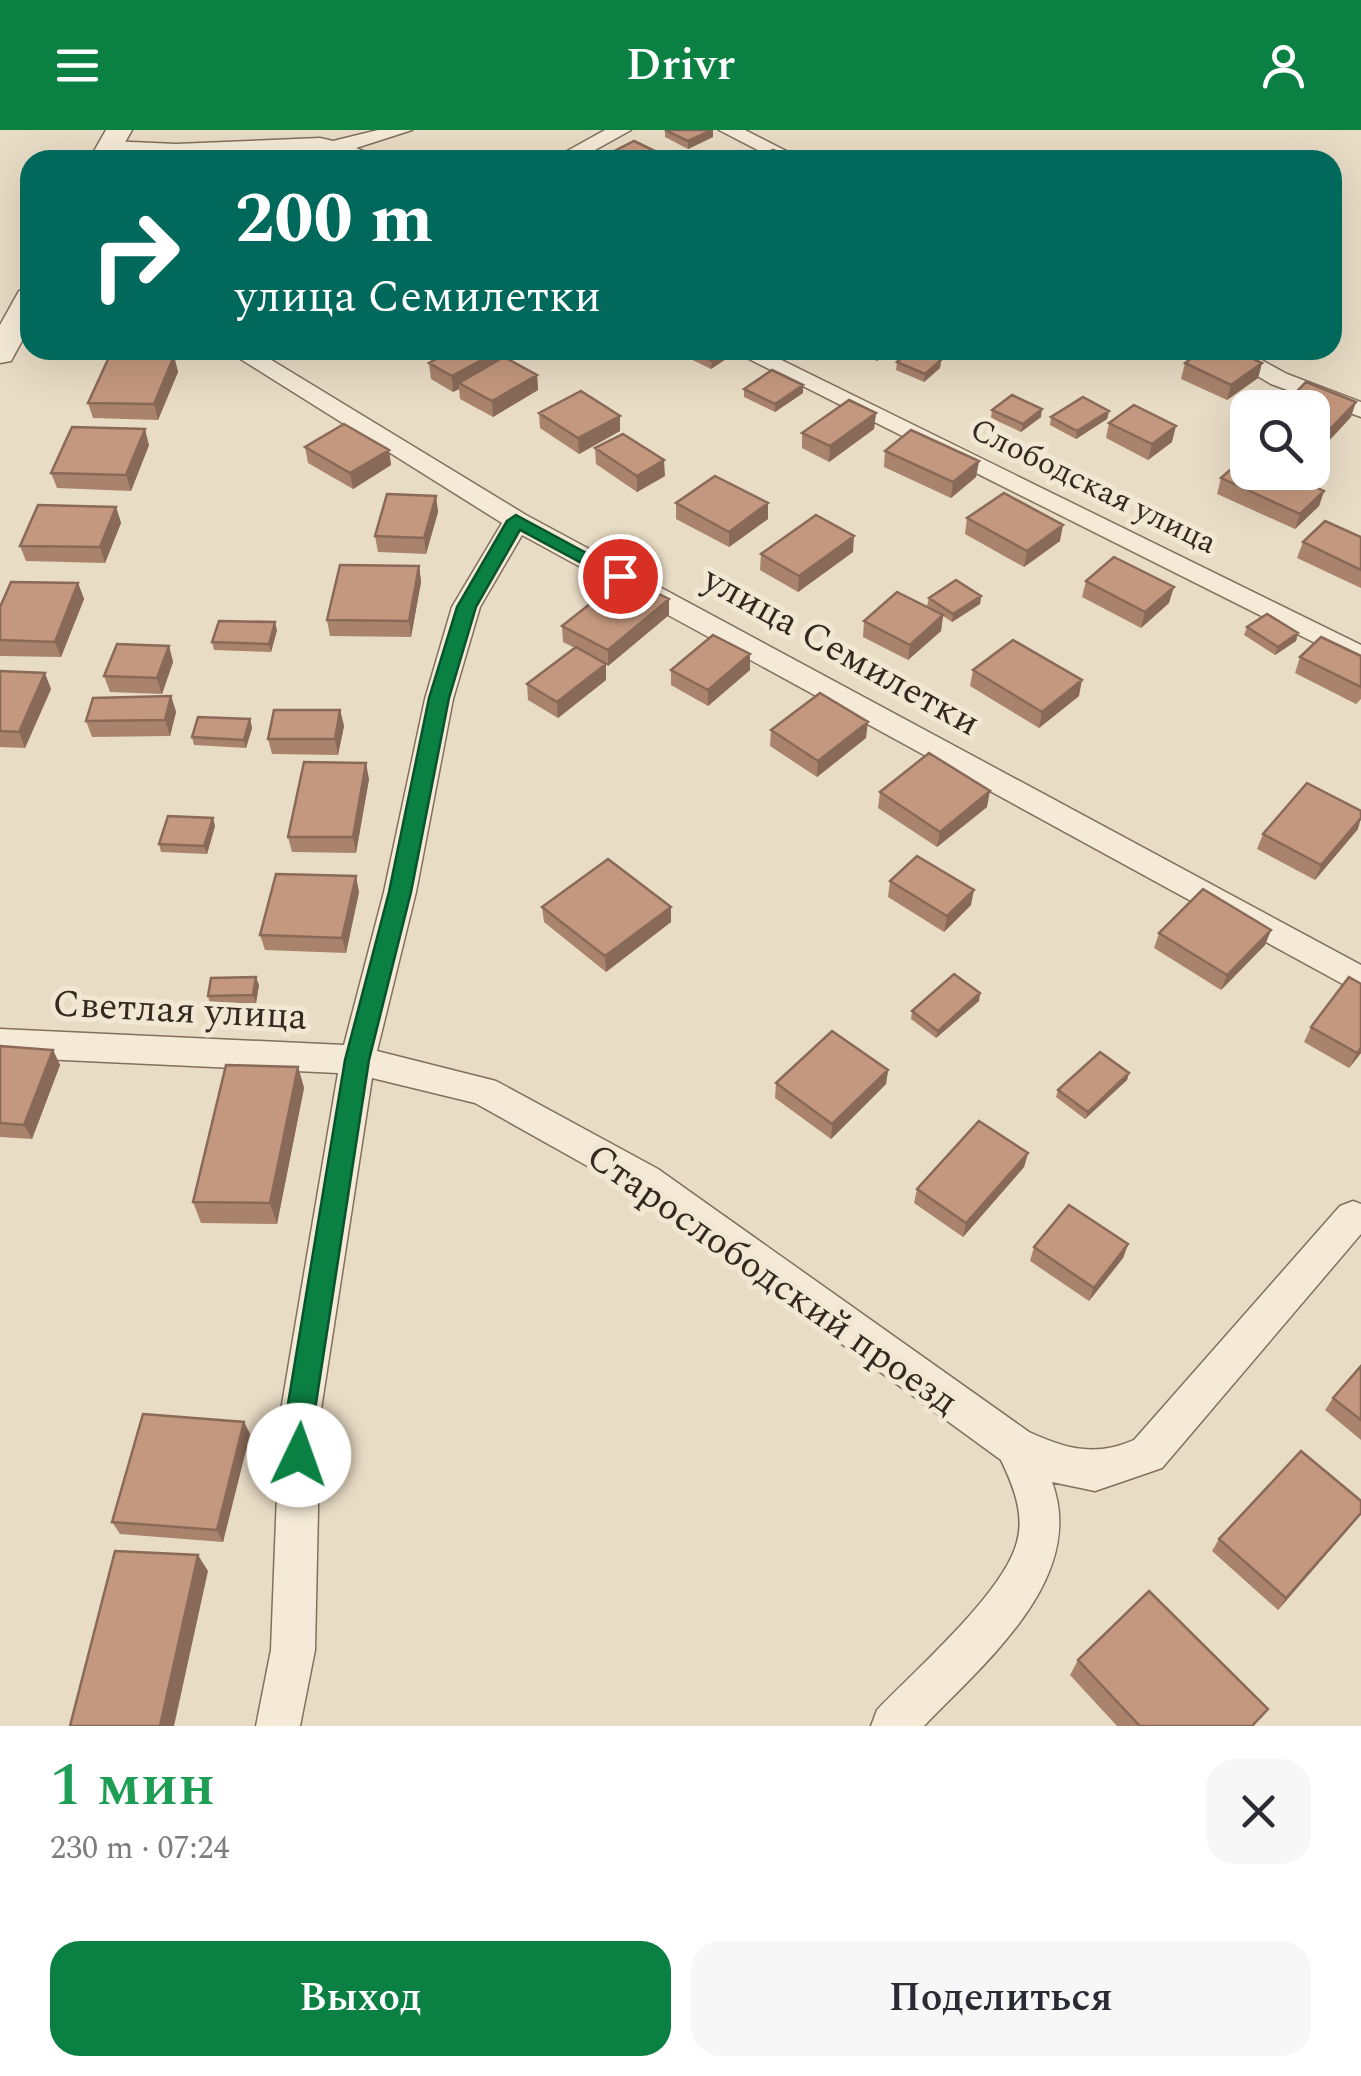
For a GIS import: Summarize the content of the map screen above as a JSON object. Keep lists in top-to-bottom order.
{
  "streets": {
    "street": [
      "Слободская улица",
      "улица Семилетки",
      "Светлая улица",
      "Старослободский проезд"
    ]
  },
  "crossings": [
    ["Светлая улица", "Старослободский проезд"]
  ],
  "page": {
    "header": "Drivr",
    "turn": ["200 m", "улица Семилетки"],
    "heading": ["1 мин", "230 m · 07:24"],
    "buttons": ["Выход", "Поделиться"]
  }
}
